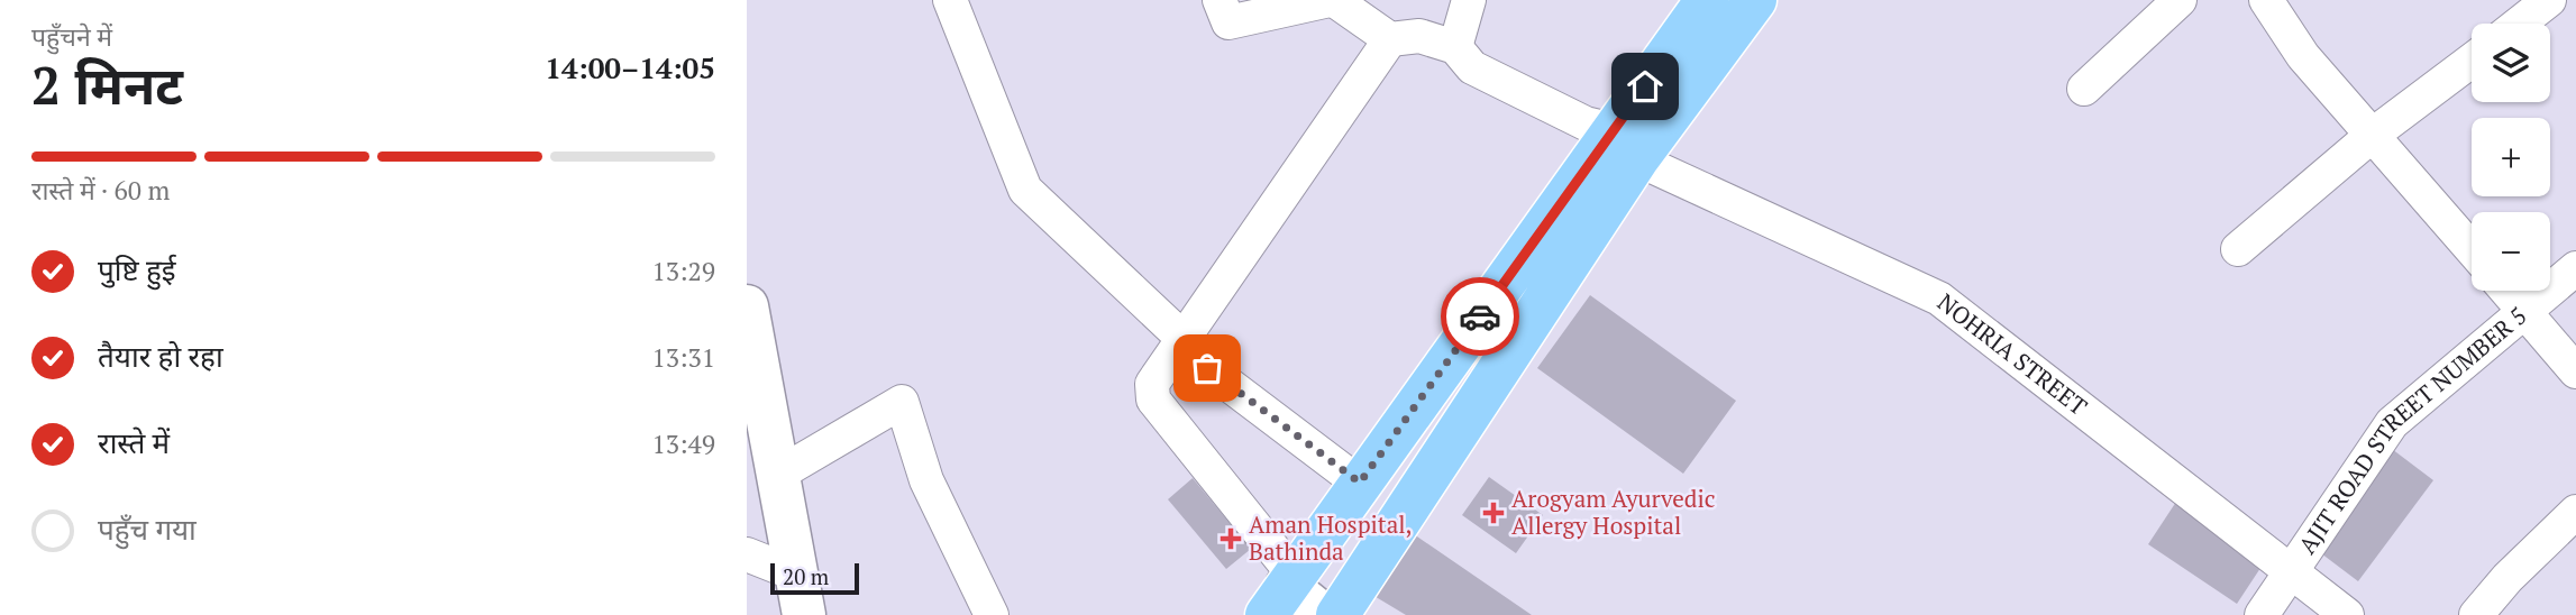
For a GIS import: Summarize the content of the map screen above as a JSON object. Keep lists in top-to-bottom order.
{
  "streets": {
    "street": ["NOHRIA STREET", "AJIT ROAD STREET NUMBER 5"]
  },
  "crossings": [
    ["NOHRIA STREET", "AJIT ROAD STREET NUMBER 5"]
  ],
  "places": {
    "health": ["Arogyam Ayurvedic Allergy Hospital", "Aman Hospital, Bathinda"]
  },
  "scale_bar": "20 m",
  "page": {
    "heading": ["2 मिनट", "पहुँचने में", "14:00–14:05"],
    "map_buttons": ["+", "−"],
    "bar": "रास्ते में · 60 m",
    "list": [
      ["पुष्टि हुई", "13:29"],
      ["तैयार हो रहा", "13:31"],
      ["रास्ते में", "13:49"],
      "पहुँच गया"
    ],
    "scale": "20 m"
  }
}
